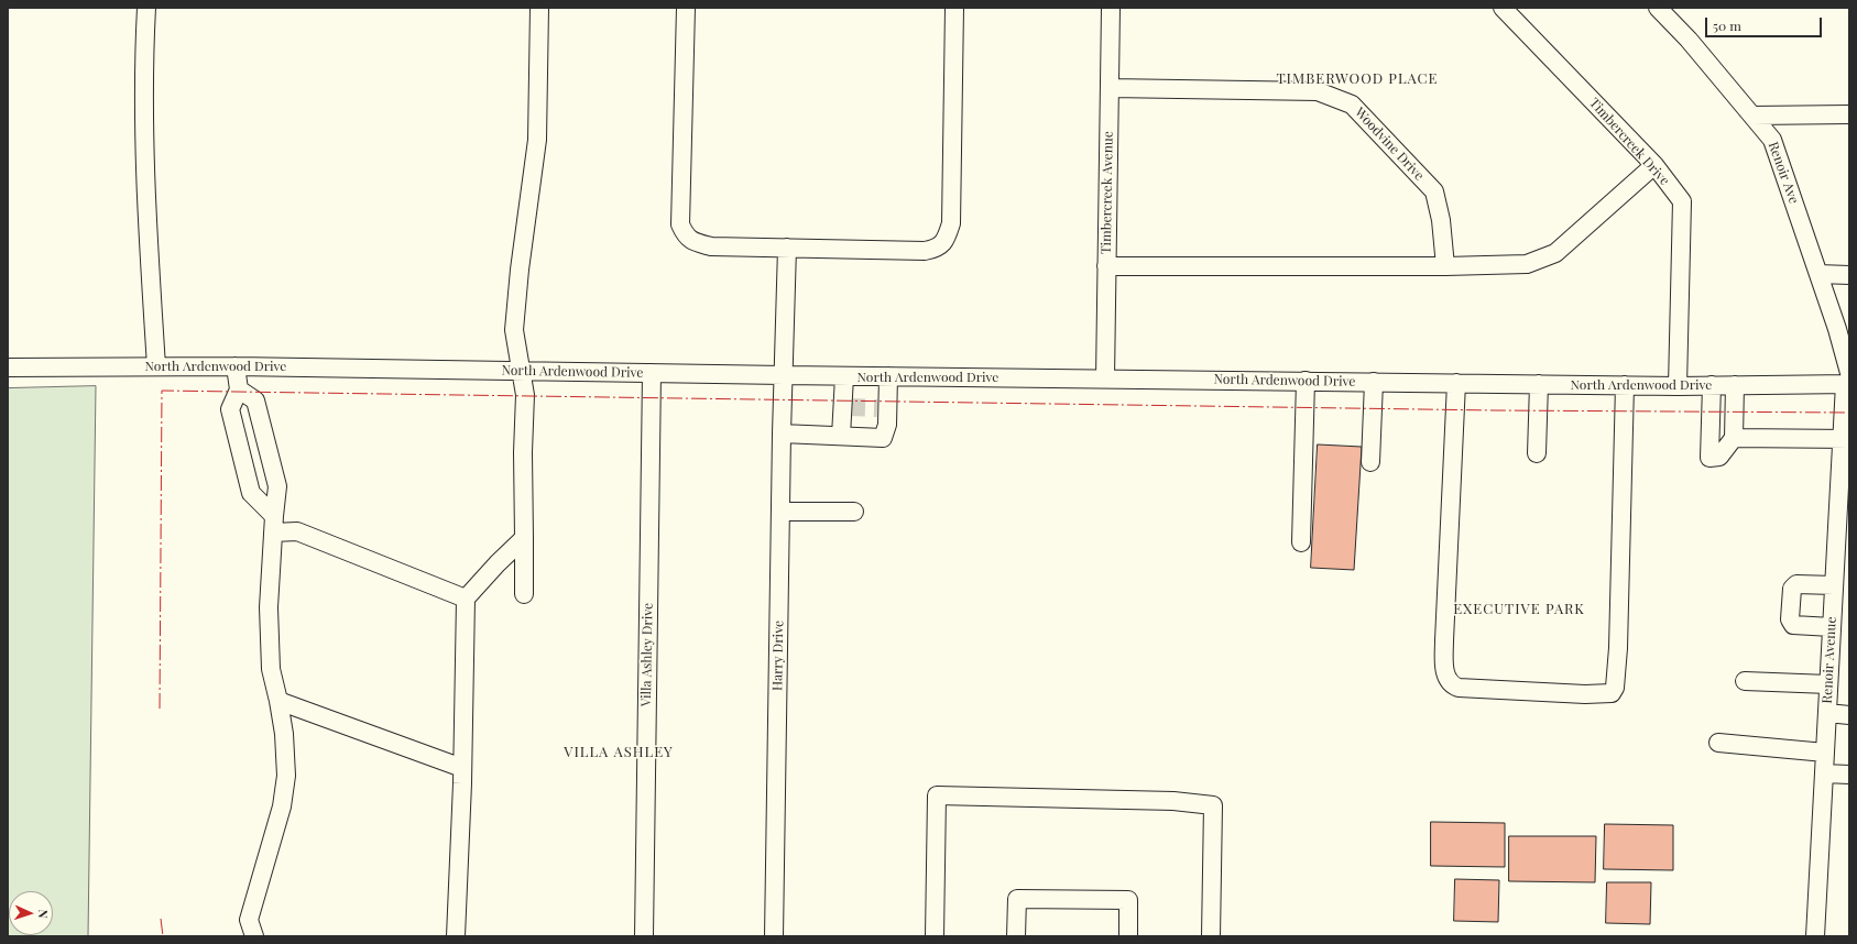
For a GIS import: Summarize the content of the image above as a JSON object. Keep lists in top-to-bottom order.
{
  "streets": {
    "street": [
      "Timbercreek Drive",
      "Woodvine Drive",
      "Renoir Ave",
      "Timbercreek Avenue",
      "North Ardenwood Drive",
      "Villa Ashley Drive",
      "Harry Drive",
      "Renoir Avenue"
    ]
  },
  "crossings": [
    ["Timbercreek Drive", "North Ardenwood Drive"],
    ["Woodvine Drive", "Timbercreek Avenue"],
    ["Renoir Ave", "North Ardenwood Drive"],
    ["Renoir Ave", "Renoir Avenue"],
    ["Timbercreek Avenue", "North Ardenwood Drive"],
    ["North Ardenwood Drive", "Villa Ashley Drive"],
    ["North Ardenwood Drive", "Harry Drive"],
    ["North Ardenwood Drive", "Renoir Avenue"]
  ],
  "districts": ["TIMBERWOOD PLACE", "EXECUTIVE PARK", "VILLA ASHLEY"],
  "scale_bar": "50 m",
  "north": "right"
}
